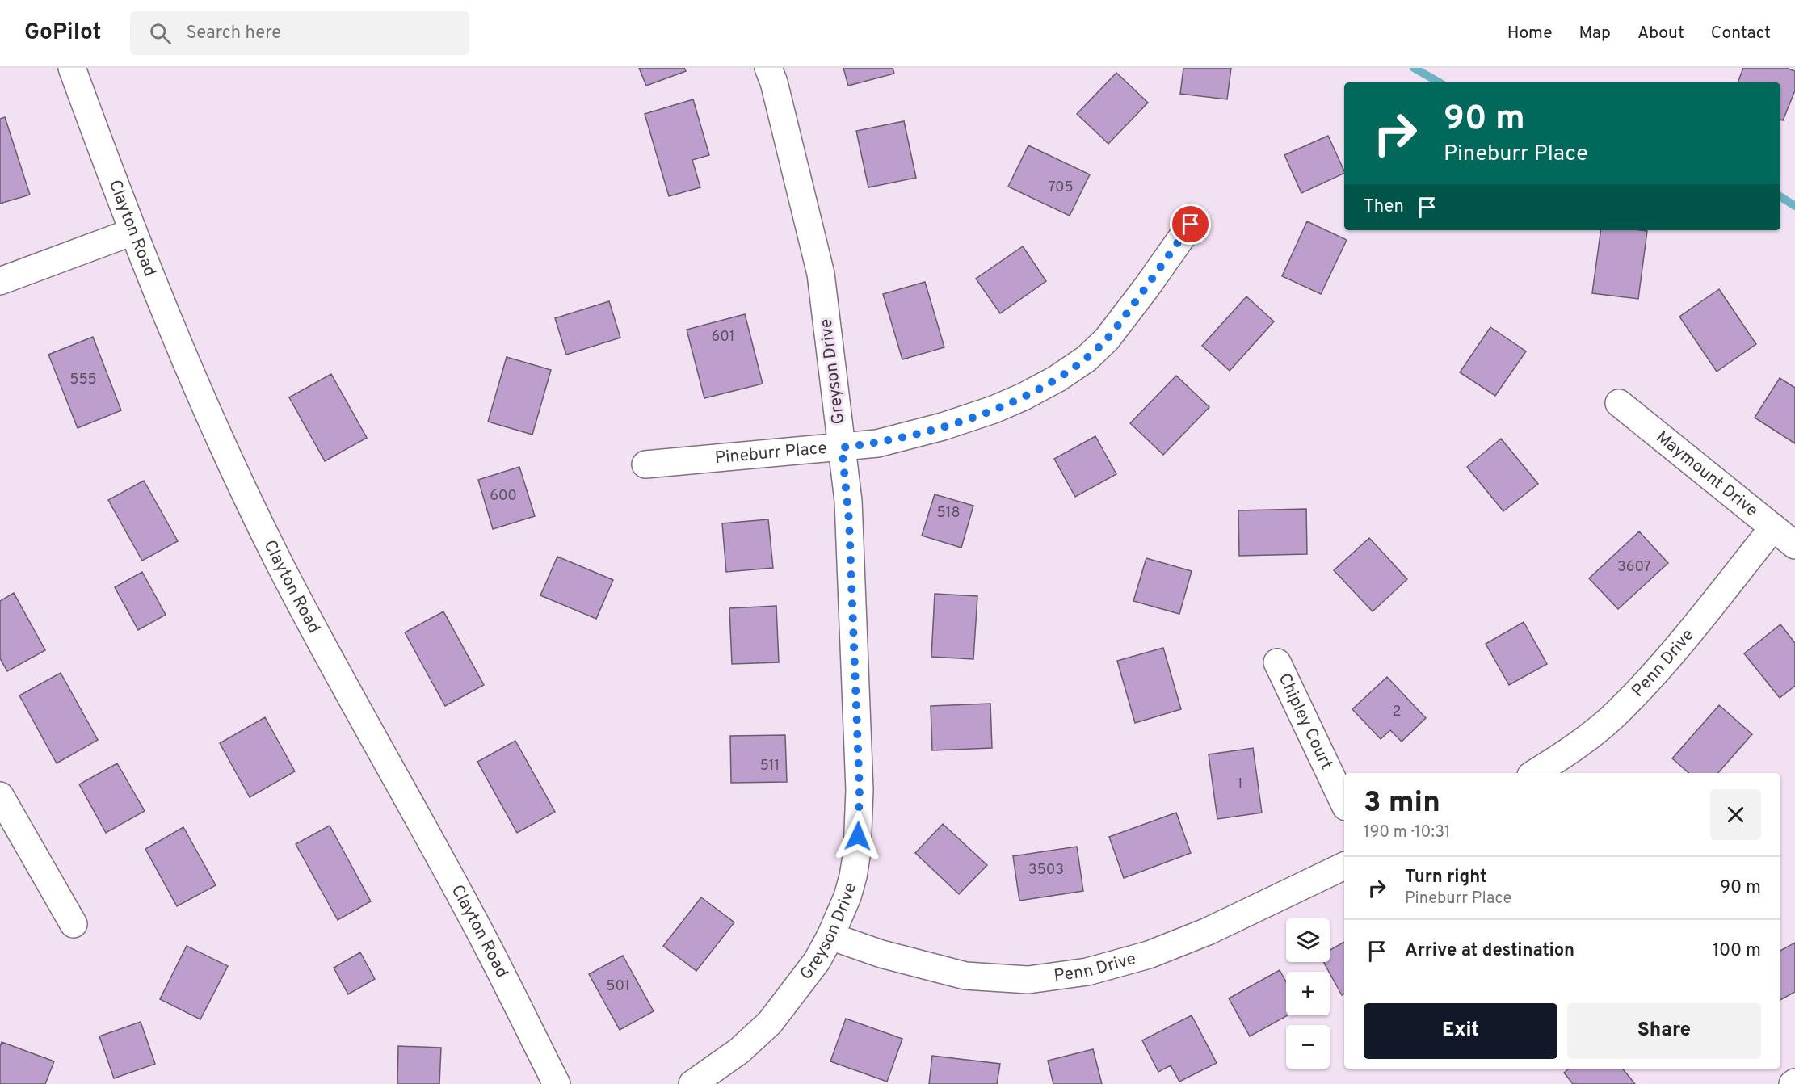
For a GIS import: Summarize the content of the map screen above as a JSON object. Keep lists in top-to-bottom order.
{
  "streets": {
    "street": [
      "Clayton Road",
      "Greyson Drive",
      "Pineburr Place",
      "Maymount Drive",
      "Penn Drive",
      "Chipley Court"
    ]
  },
  "crossings": [
    ["Greyson Drive", "Pineburr Place"],
    ["Greyson Drive", "Penn Drive"],
    ["Maymount Drive", "Penn Drive"]
  ],
  "house_numbers": [
    "705",
    "601",
    "555",
    "600",
    "518",
    "3607",
    "2",
    "511",
    "1",
    "3503",
    "501"
  ],
  "page": {
    "header": "GoPilot",
    "search": "Search here",
    "nav": [
      "Home",
      "Map",
      "About",
      "Contact"
    ],
    "turn": ["90 m", "Pineburr Place"],
    "then": "Then",
    "heading": ["3 min", "190 m · 10:31"],
    "list": [
      {
        "name": "Turn right",
        "note": "Pineburr Place",
        "value": "90 m"
      },
      {
        "name": "Arrive at destination",
        "value": "100 m"
      }
    ],
    "map_buttons": ["+", "−"],
    "buttons": ["Exit", "Share"]
  }
}
